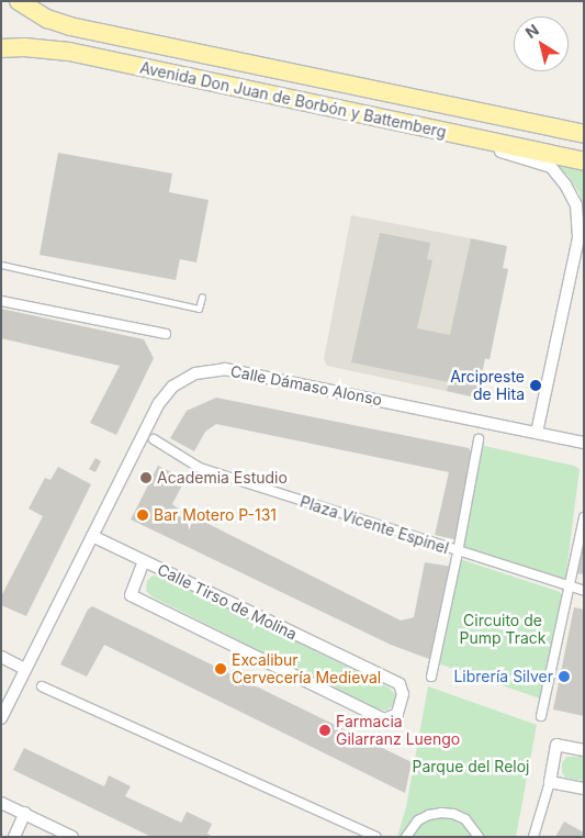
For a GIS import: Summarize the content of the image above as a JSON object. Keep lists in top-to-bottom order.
{
  "streets": {
    "main road": ["Avenida Don Juan de Borbón y Battemberg"],
    "street": ["Calle Dámaso Alonso", "Plaza Vicente Espinel", "Calle Tirso de Molina"]
  },
  "crossings": [
    ["Calle Dámaso Alonso", "Calle Tirso de Molina"]
  ],
  "parks": ["Circuito de Pump Track", "Parque del Reloj"],
  "places": [
    "Arcipreste de Hita",
    "Academia Estudio",
    "Bar Motero P-131",
    "Excalibur Cervecería Medieval",
    "Librería Silver",
    "Farmacia Gilarranz Luengo"
  ],
  "north": "top left"
}
